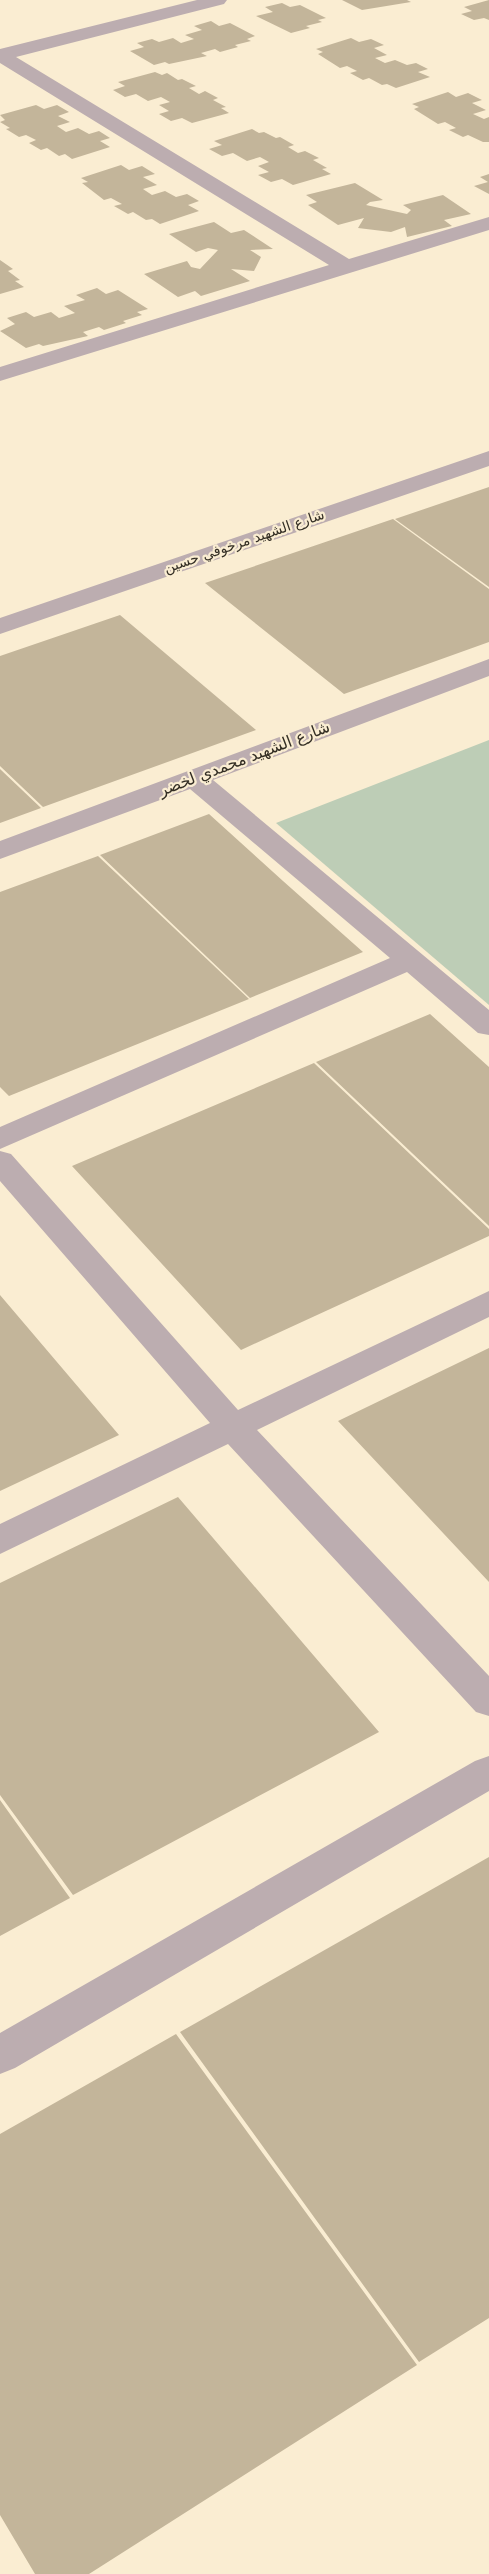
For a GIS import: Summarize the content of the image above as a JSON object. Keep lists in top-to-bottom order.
{
  "streets": {
    "street": ["شارع الشهيد مرخوفي حسين", "شارع الشهيد محمدي لخضر"]
  }
}
